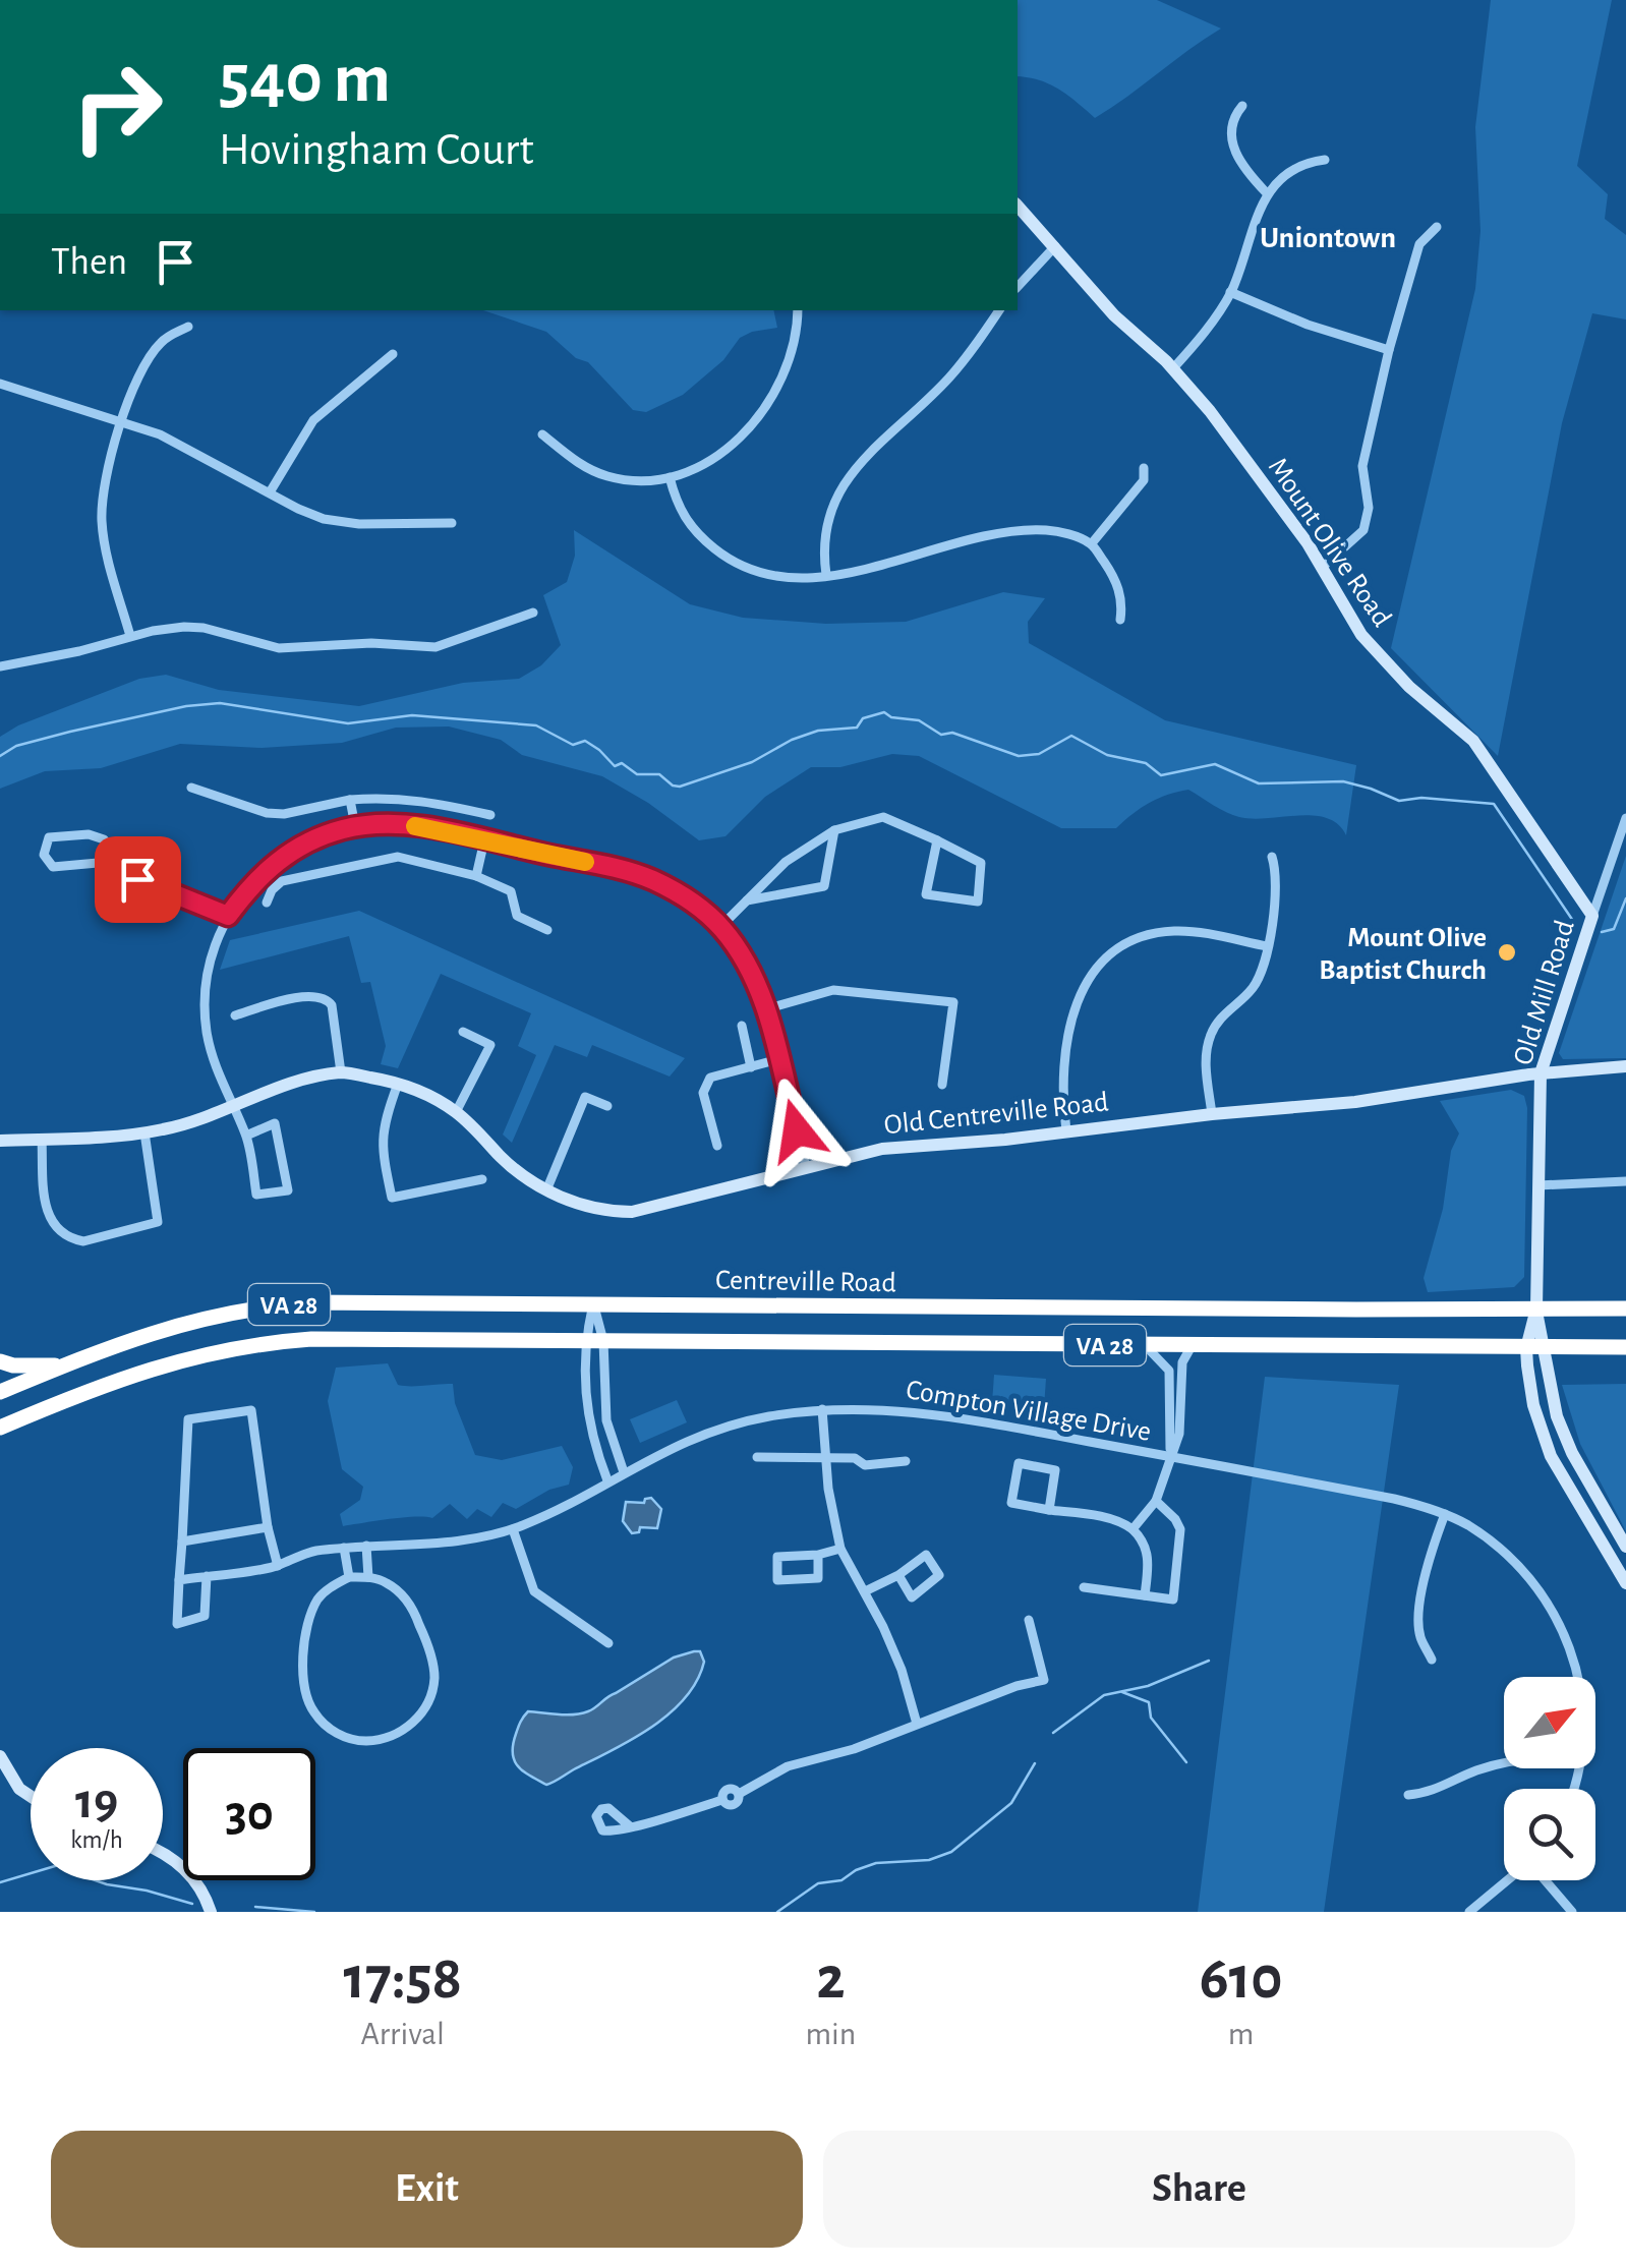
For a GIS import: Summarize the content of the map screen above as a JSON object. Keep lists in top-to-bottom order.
{
  "streets": {
    "highway": ["Centreville Road", "VA 28"],
    "street": [
      "Mount Olive Road",
      "Old Mill Road",
      "Old Centreville Road",
      "Compton Village Drive"
    ]
  },
  "crossings": [
    ["Mount Olive Road", "Old Mill Road"],
    ["Old Mill Road", "Old Centreville Road"],
    ["Old Mill Road", "Centreville Road"]
  ],
  "districts": ["Uniontown"],
  "places": ["Mount Olive Baptist Church"],
  "north": "top right",
  "page": {
    "turn": ["540 m", "Hovingham Court"],
    "then": "Then",
    "speed": "19 km/h",
    "limit": "30",
    "eta": [
      "17:58",
      "Arrival",
      "2",
      "min",
      "610",
      "m"
    ],
    "buttons": ["Exit", "Share"]
  }
}
